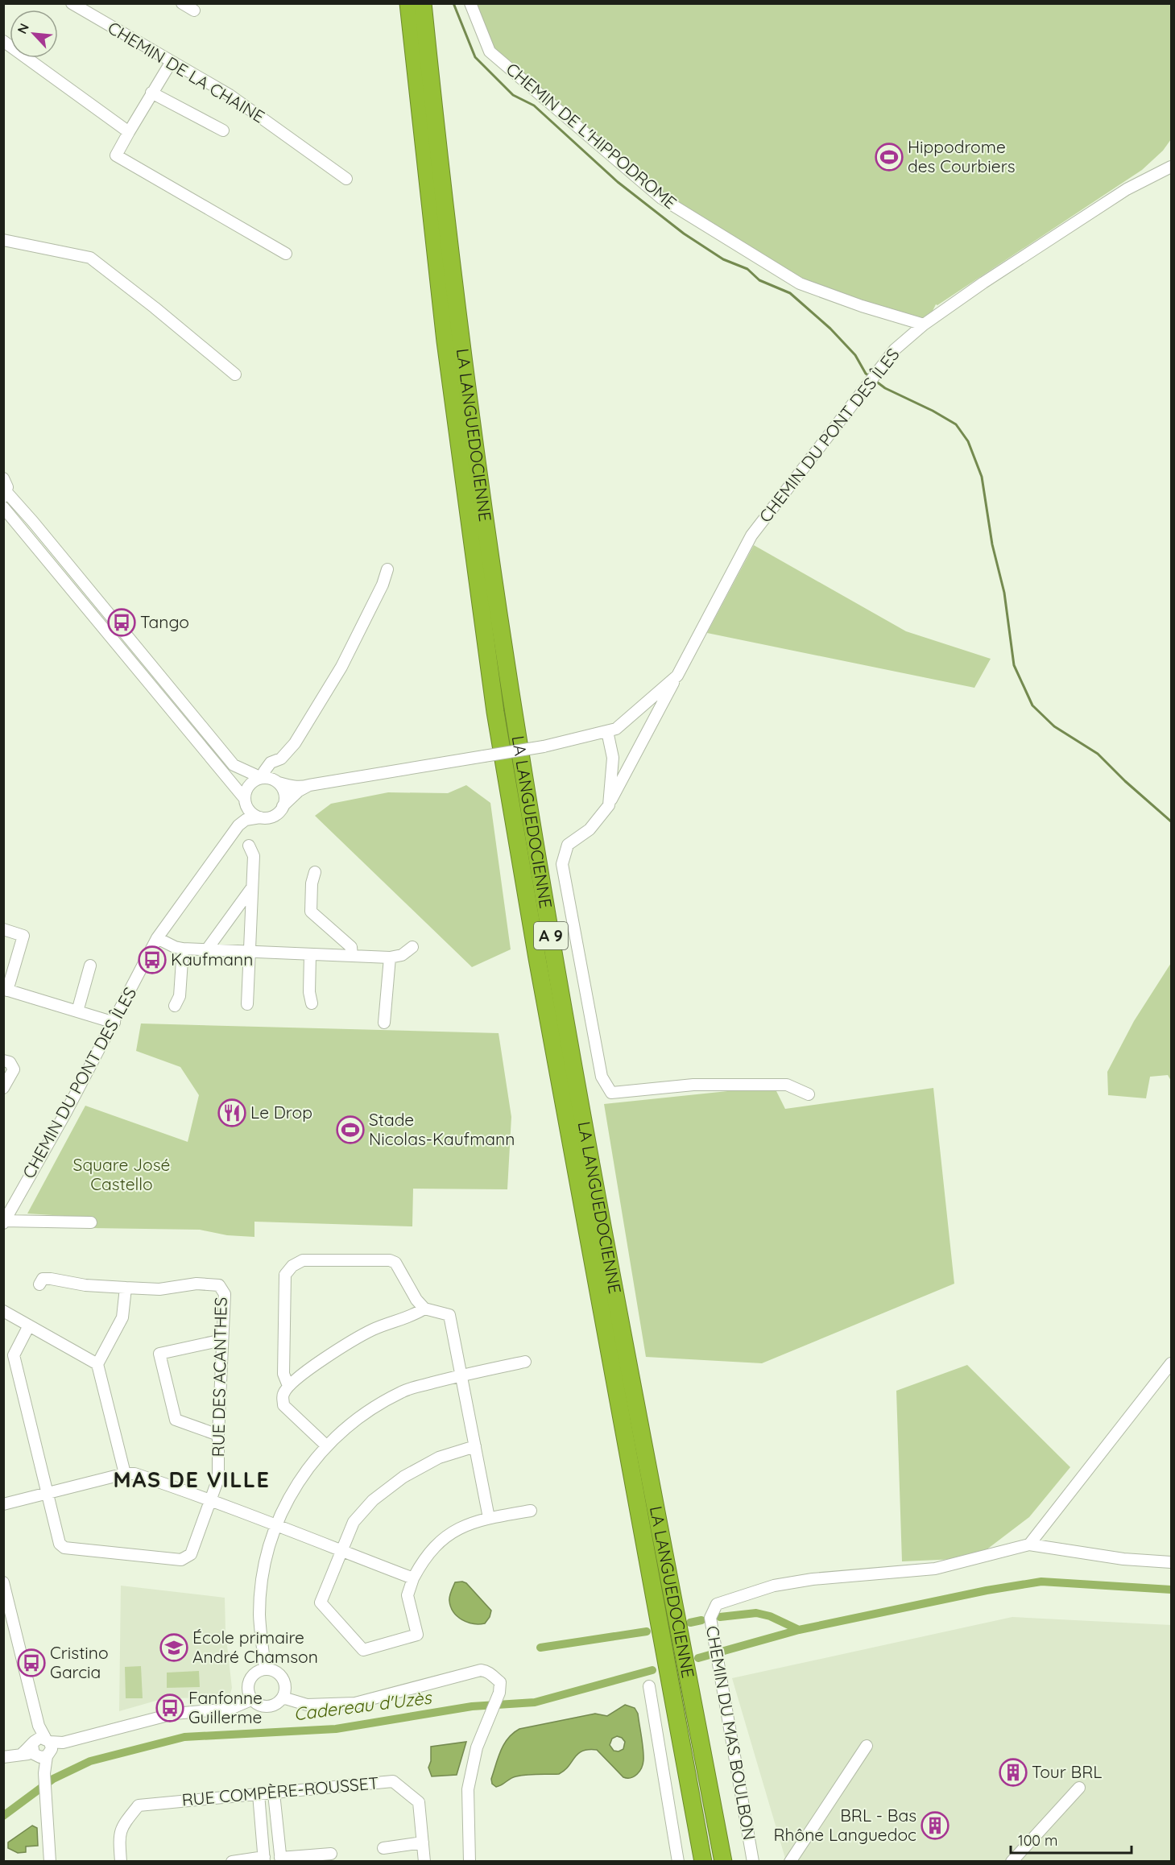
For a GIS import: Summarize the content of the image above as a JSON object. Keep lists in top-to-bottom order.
{
  "streets": {
    "highway": ["LA LANGUEDOCIENNE", "A 9"],
    "street": [
      "CHEMIN DE LA CHAINE",
      "CHEMIN DE L'HIPPODROME",
      "CHEMIN DU PONT DES ÎLES",
      "RUE DES ACANTHES",
      "CHEMIN DU MAS BOULBON",
      "RUE COMPÈRE-ROUSSET"
    ]
  },
  "crossings": [
    ["CHEMIN DE L'HIPPODROME", "CHEMIN DU PONT DES ÎLES"]
  ],
  "districts": ["MAS DE VILLE"],
  "water": ["Cadereau d'Uzès"],
  "parks": ["Square José Castello"],
  "places": {
    "sports": ["Hippodrome des Courbiers", "Stade Nicolas-Kaufmann"],
    "bus stop": [
      "Tango",
      "Kaufmann",
      "Cristino Garcia",
      "Fanfonne Guillerme"
    ],
    "restaurant": ["Le Drop"],
    "school or university": ["École primaire André Chamson"],
    "building": ["Tour BRL", "BRL - Bas Rhône Languedoc"]
  },
  "scale_bar": "100 m",
  "north": "top left"
}
